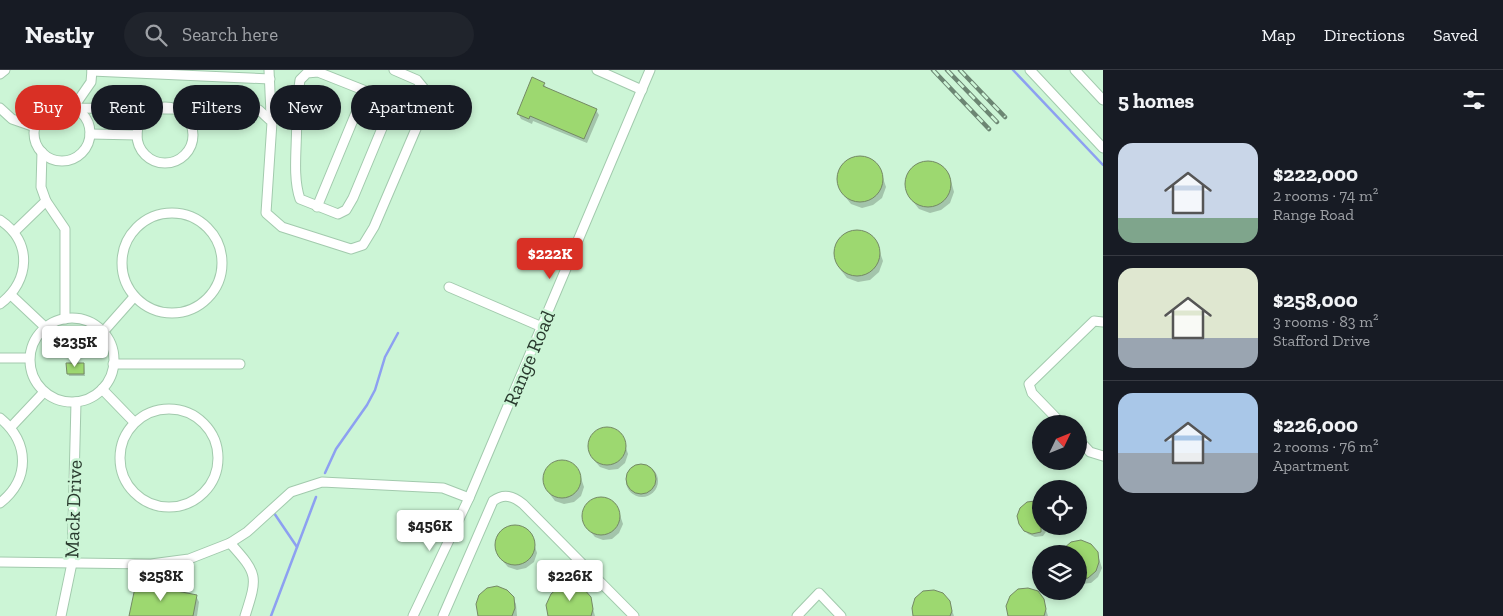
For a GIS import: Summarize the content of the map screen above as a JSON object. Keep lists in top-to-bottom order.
{
  "streets": {
    "street": ["Range Road", "Mack Drive"]
  },
  "north": "top right",
  "page": {
    "header": "Nestly",
    "search": "Search here",
    "nav": ["Map", "Directions", "Saved"],
    "heading": "5 homes",
    "chip": [
      "Buy",
      "Rent",
      "Filters",
      "New",
      "Apartment"
    ],
    "list": [
      {
        "name": "$222,000",
        "note": "2 rooms · 74 m² · Range Road"
      },
      {
        "name": "$258,000",
        "note": "3 rooms · 83 m² · Stafford Drive"
      },
      {
        "name": "$226,000",
        "note": "2 rooms · 76 m² · Apartment"
      }
    ],
    "price": [
      "$222K",
      "$235K",
      "$456K",
      "$258K",
      "$226K"
    ]
  }
}
